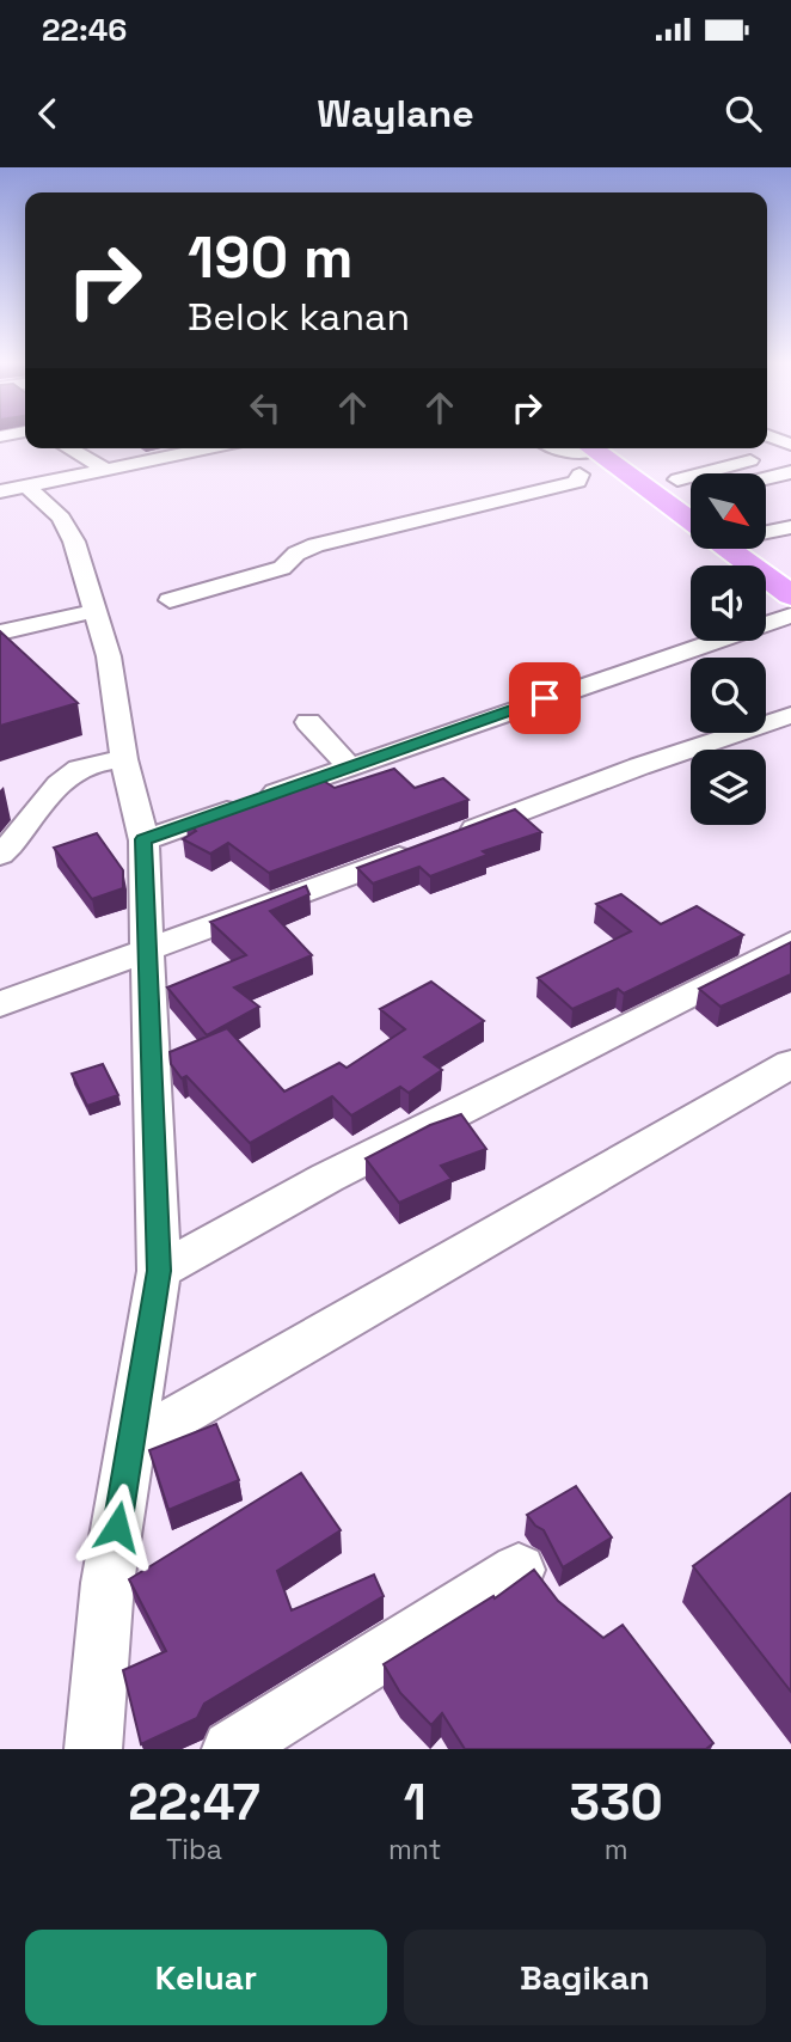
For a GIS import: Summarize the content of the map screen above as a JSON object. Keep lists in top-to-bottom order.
{
  "north": "bottom right",
  "page": {
    "status": "22:46",
    "header": "Waylane",
    "turn": ["190 m", "Belok kanan"],
    "eta": [
      "22:47",
      "Tiba",
      "1",
      "mnt",
      "330",
      "m"
    ],
    "buttons": ["Keluar", "Bagikan"]
  }
}
